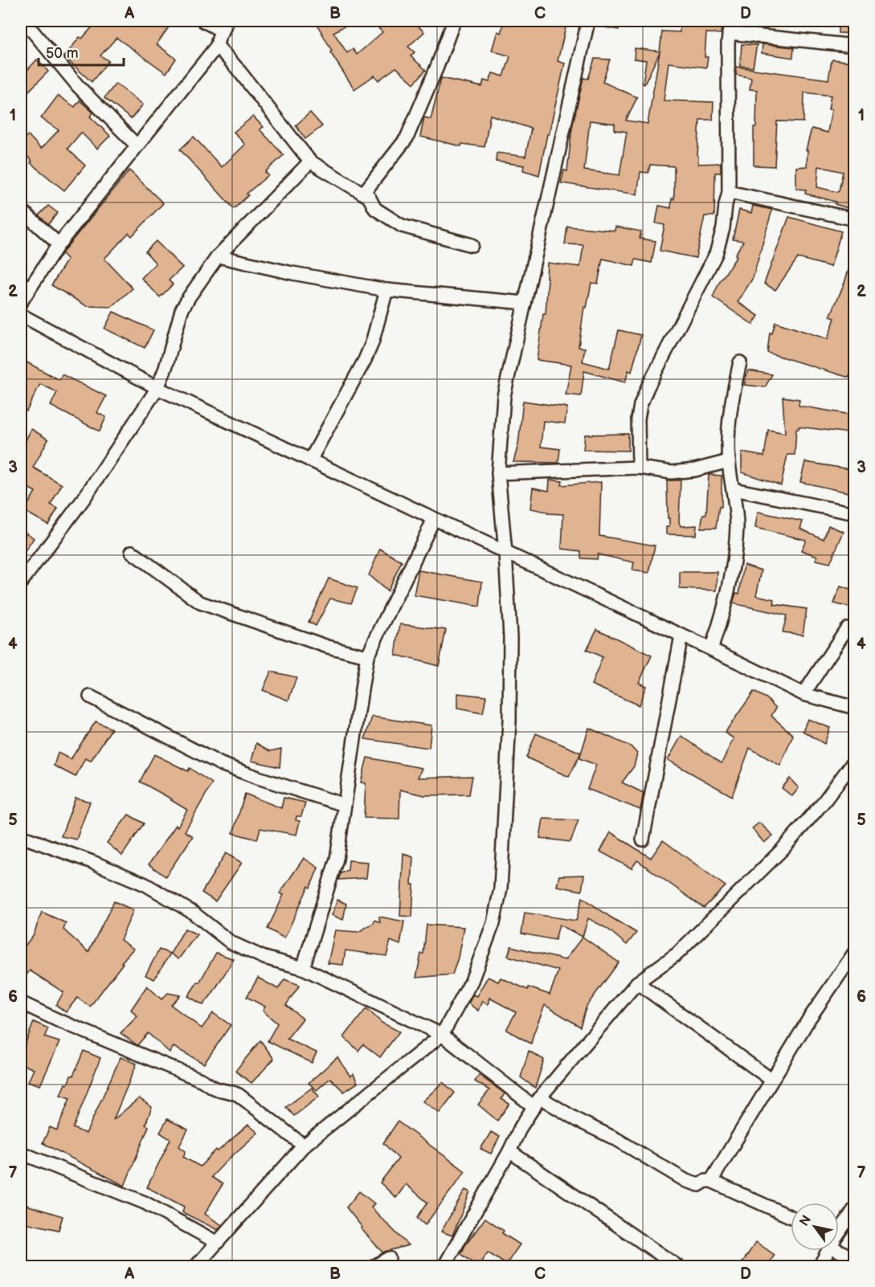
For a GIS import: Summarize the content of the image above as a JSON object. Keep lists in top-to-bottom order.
{
  "scale_bar": "50 m",
  "north": "top left",
  "grid": {
    "columns": [
      "A",
      "B",
      "C",
      "D"
    ],
    "rows": [
      "1",
      "2",
      "3",
      "4",
      "5",
      "6",
      "7"
    ]
  }
}
